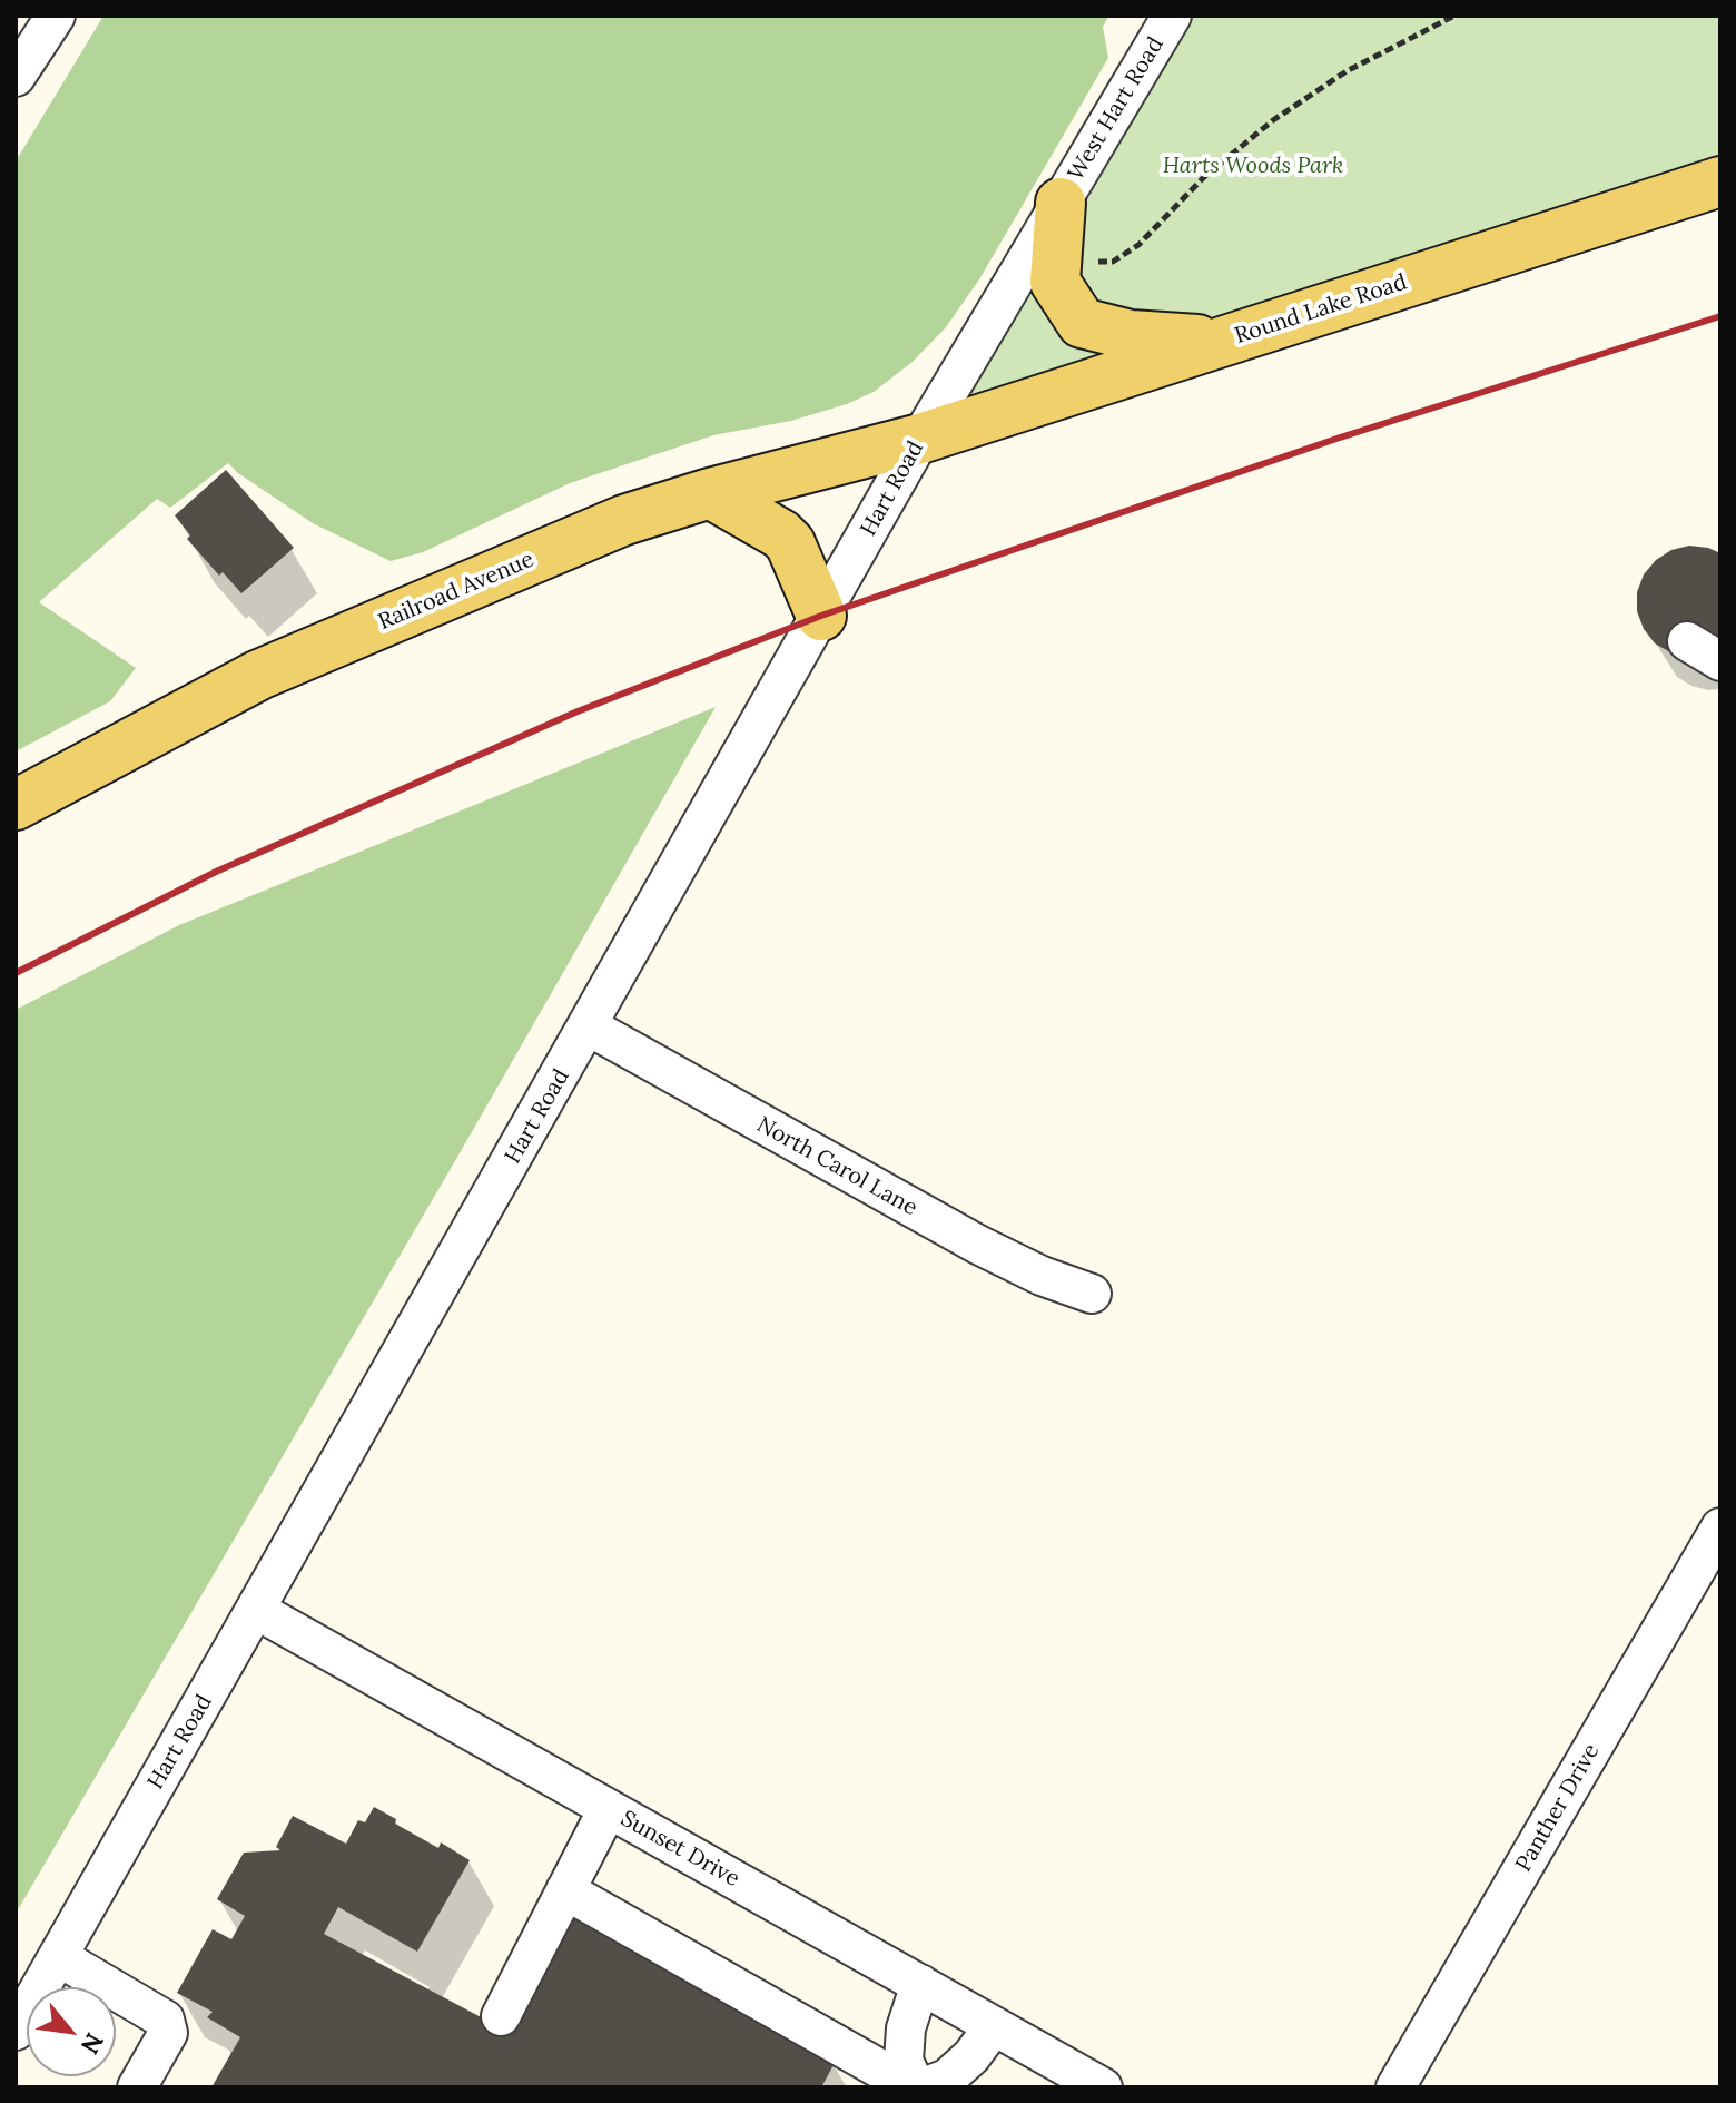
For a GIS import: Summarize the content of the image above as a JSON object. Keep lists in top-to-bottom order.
{
  "streets": {
    "main road": ["Round Lake Road", "Railroad Avenue"],
    "street": [
      "West Hart Road",
      "Hart Road",
      "North Carol Lane",
      "Panther Drive",
      "Sunset Drive"
    ]
  },
  "crossings": [
    ["West Hart Road", "Hart Road"],
    ["Round Lake Road", "Hart Road"],
    ["Round Lake Road", "Railroad Avenue"],
    ["Hart Road", "Railroad Avenue"],
    ["Hart Road", "North Carol Lane"],
    ["Hart Road", "Sunset Drive"]
  ],
  "parks": ["Harts Woods Park"],
  "north": "bottom right"
}
